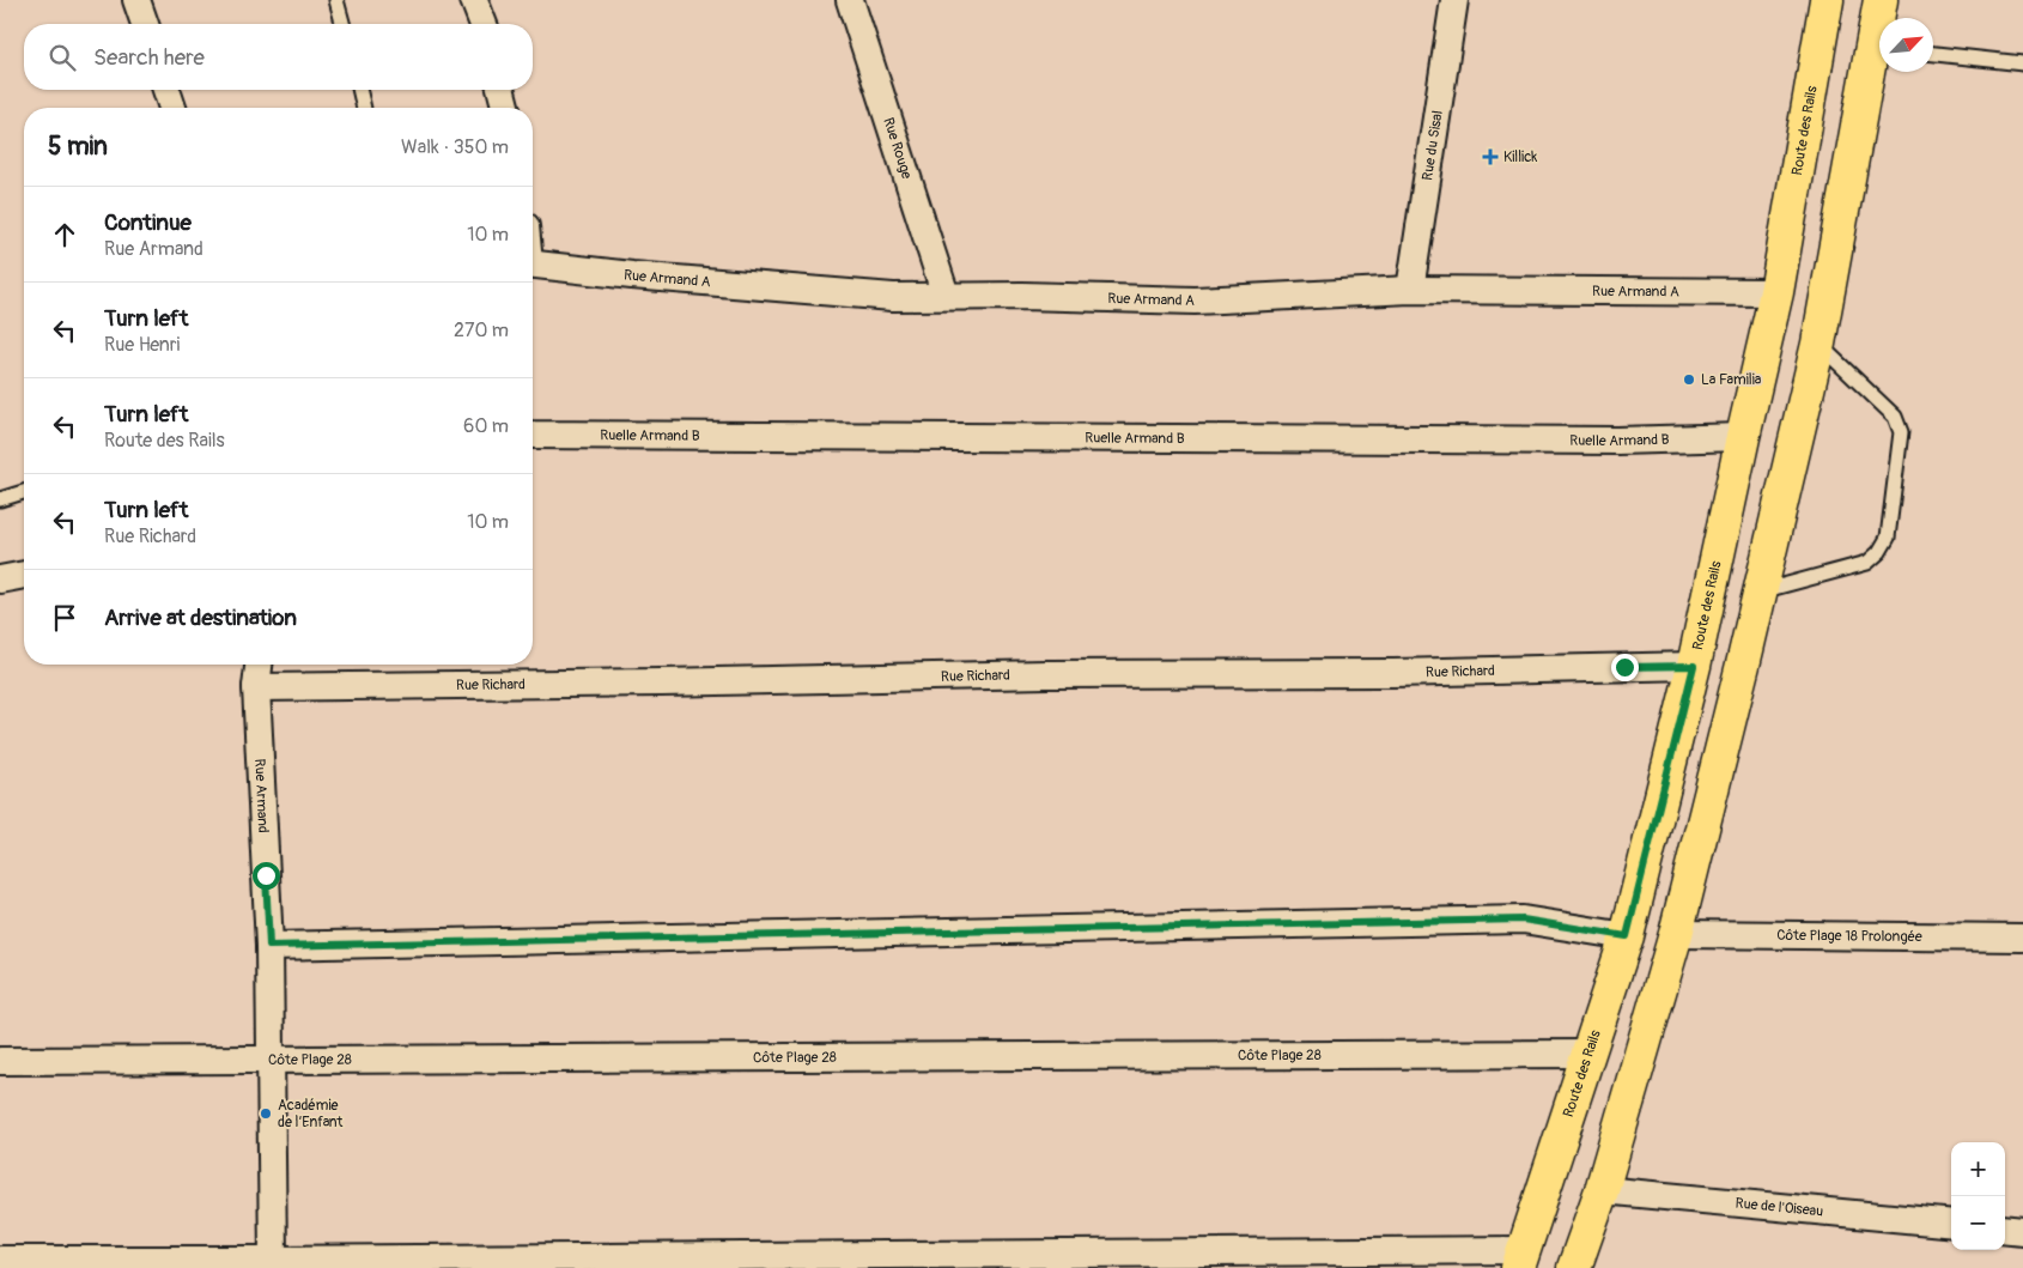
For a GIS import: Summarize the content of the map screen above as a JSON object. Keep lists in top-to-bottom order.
{
  "streets": {
    "main road": ["Route des Rails"],
    "street": [
      "Rue du Sisal",
      "Rue Rouge",
      "Rue Armand A",
      "Ruelle Armand B",
      "Rue Richard",
      "Rue Armand",
      "Côte Plage 18 Prolongée",
      "Côte Plage 28",
      "Rue de l'Oiseau"
    ]
  },
  "crossings": [
    ["Route des Rails", "Rue Armand A"],
    ["Route des Rails", "Ruelle Armand B"],
    ["Route des Rails", "Rue Richard"],
    ["Route des Rails", "Côte Plage 28"],
    ["Rue du Sisal", "Rue Armand A"],
    ["Rue Rouge", "Rue Armand A"],
    ["Rue Richard", "Rue Armand"],
    ["Rue Armand", "Côte Plage 28"]
  ],
  "places": {
    "health": ["Killick"],
    "other": ["La Familia", "Académie de l’Enfant"]
  },
  "north": "top right",
  "page": {
    "search": "Search here",
    "heading": ["5 min", "Walk · 350 m"],
    "list": [
      ["Continue", "Rue Armand", "10 m"],
      ["Turn left", "Rue Henri", "270 m"],
      ["Turn left", "Route des Rails", "60 m"],
      ["Turn left", "Rue Richard", "10 m"],
      "Arrive at destination"
    ],
    "map_buttons": ["+", "−"]
  }
}
